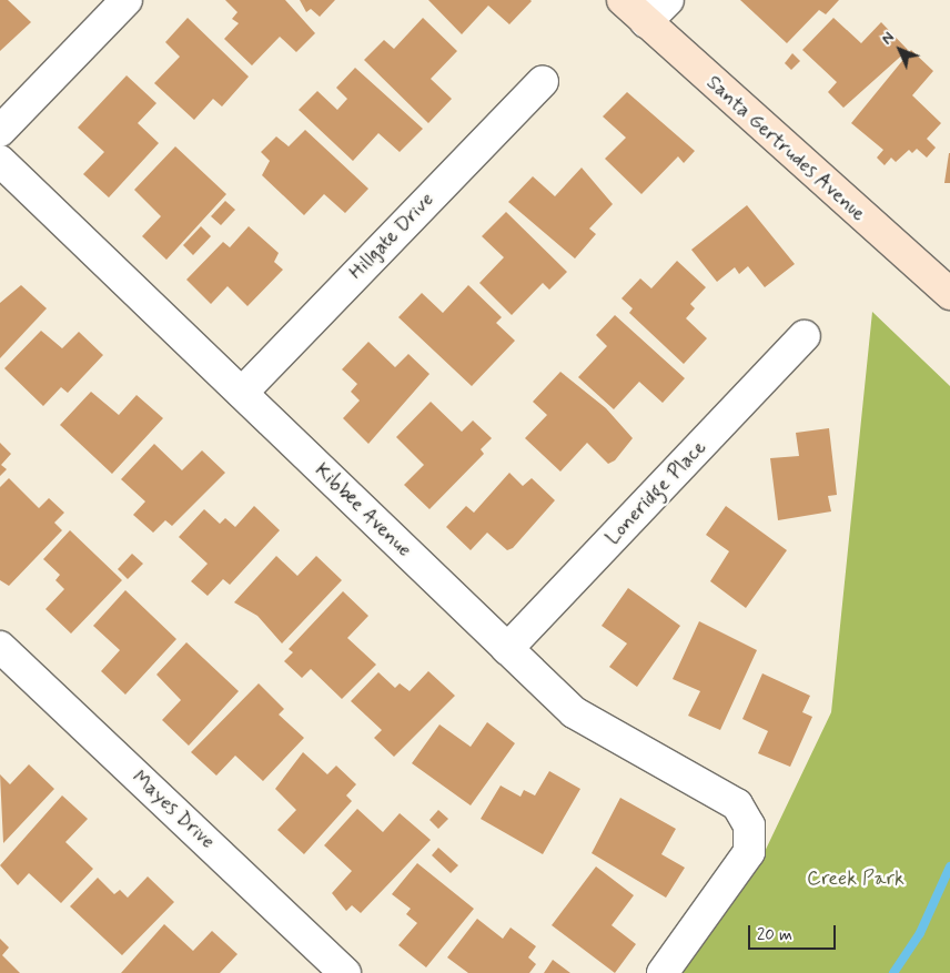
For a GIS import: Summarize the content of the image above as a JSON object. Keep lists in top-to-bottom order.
{
  "streets": {
    "main road": ["Santa Gertrudes Avenue"],
    "street": [
      "Hillgate Drive",
      "Loneridge Place",
      "Kibbee Avenue",
      "Mayes Drive"
    ]
  },
  "crossings": [
    ["Hillgate Drive", "Kibbee Avenue"],
    ["Loneridge Place", "Kibbee Avenue"]
  ],
  "parks": ["Creek Park"],
  "scale_bar": "20 m",
  "north": "top left"
}
